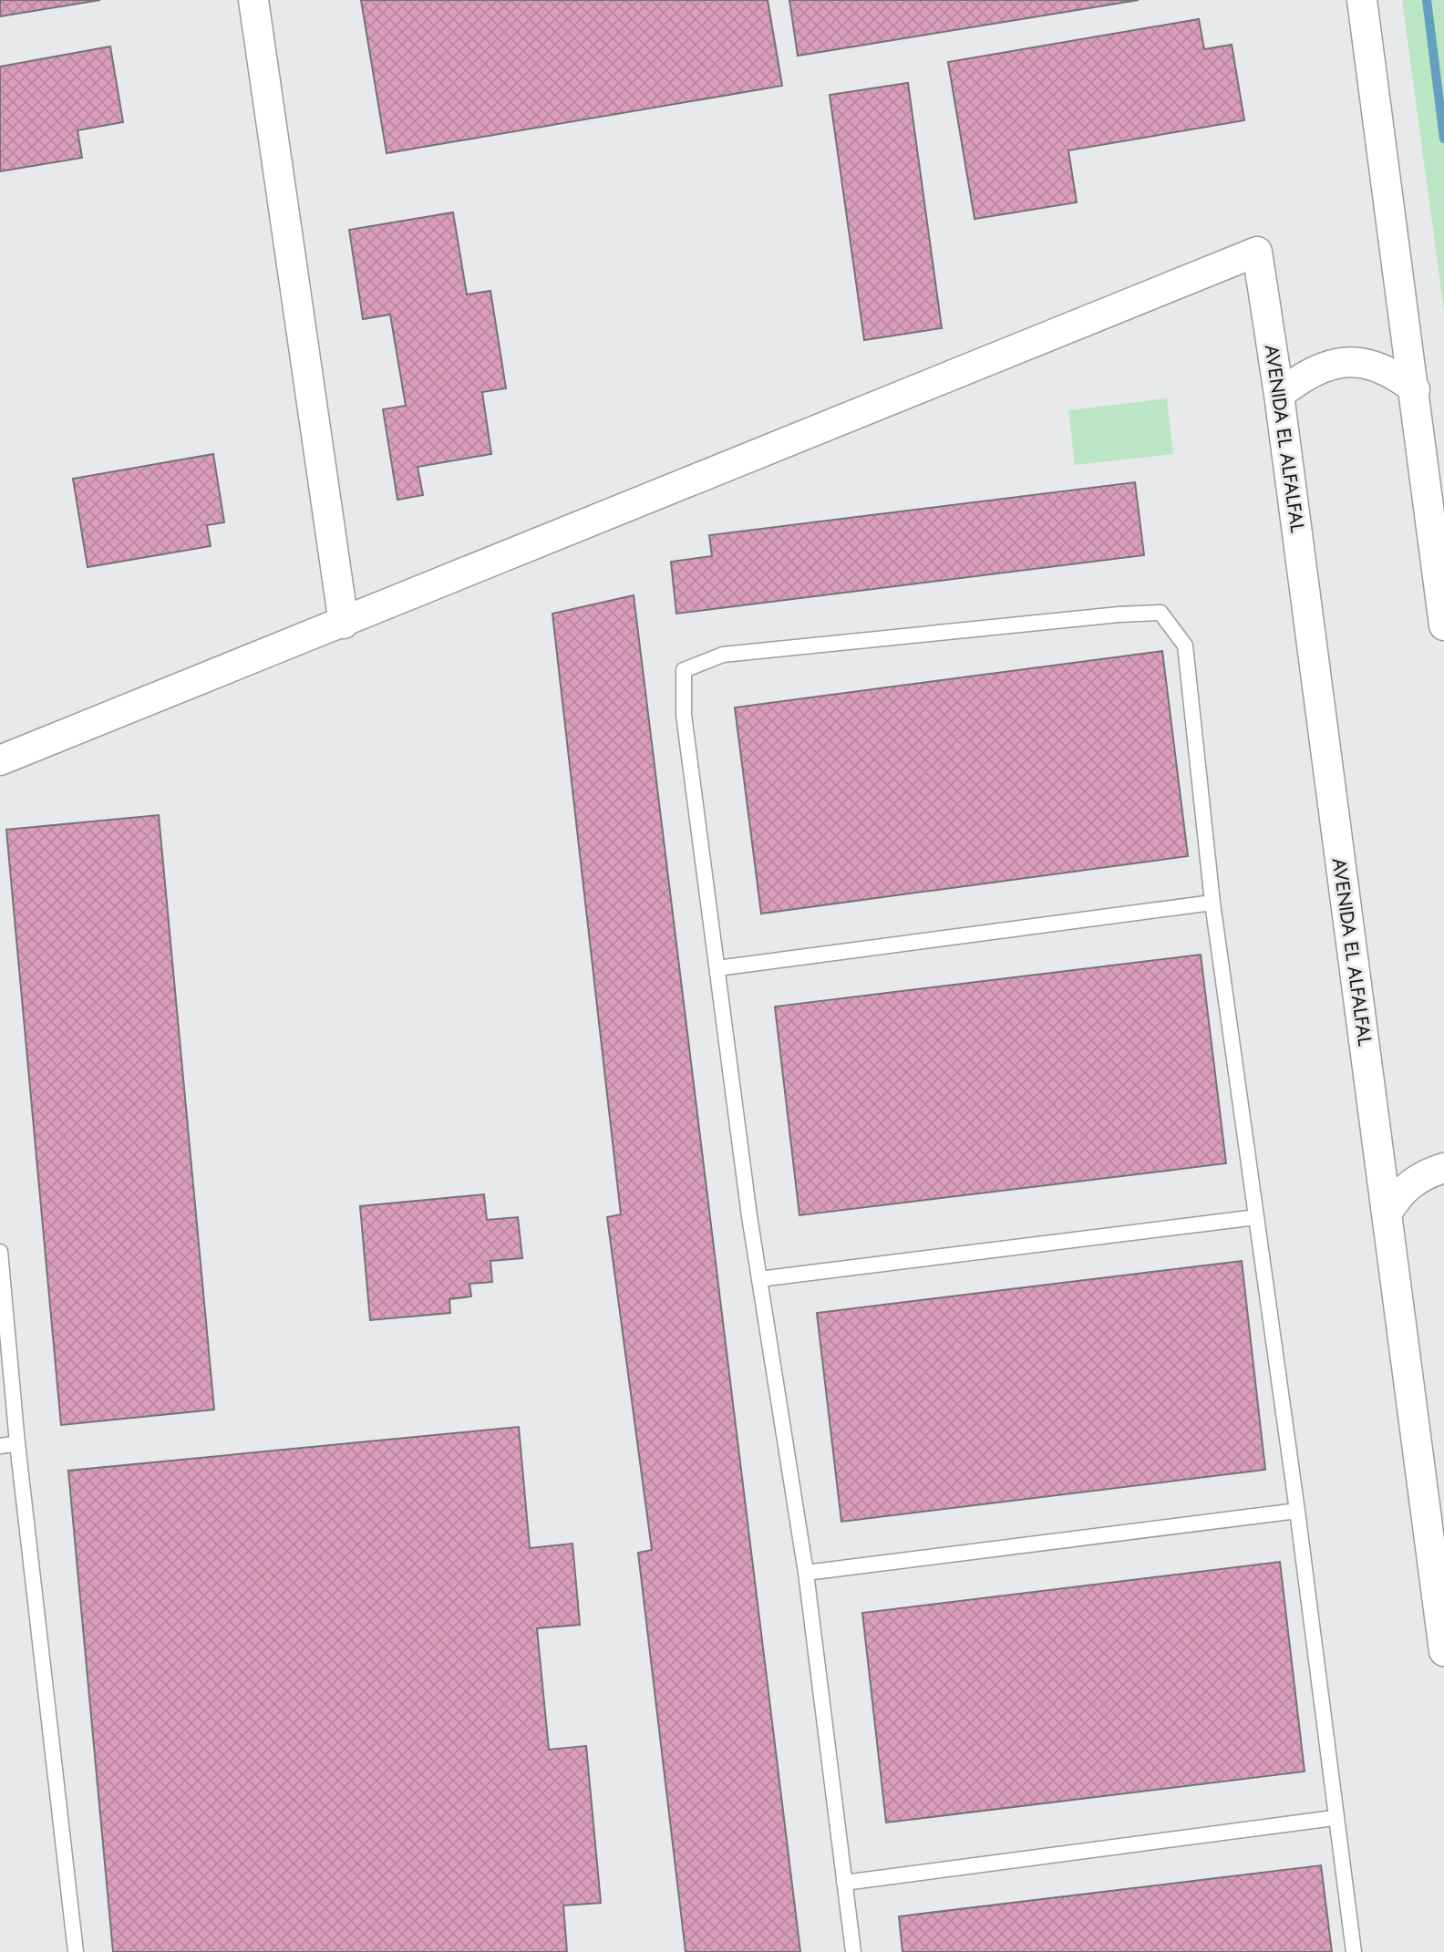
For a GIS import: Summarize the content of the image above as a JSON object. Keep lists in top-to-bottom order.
{
  "streets": {
    "street": ["AVENIDA EL ALFALFAL"]
  }
}
